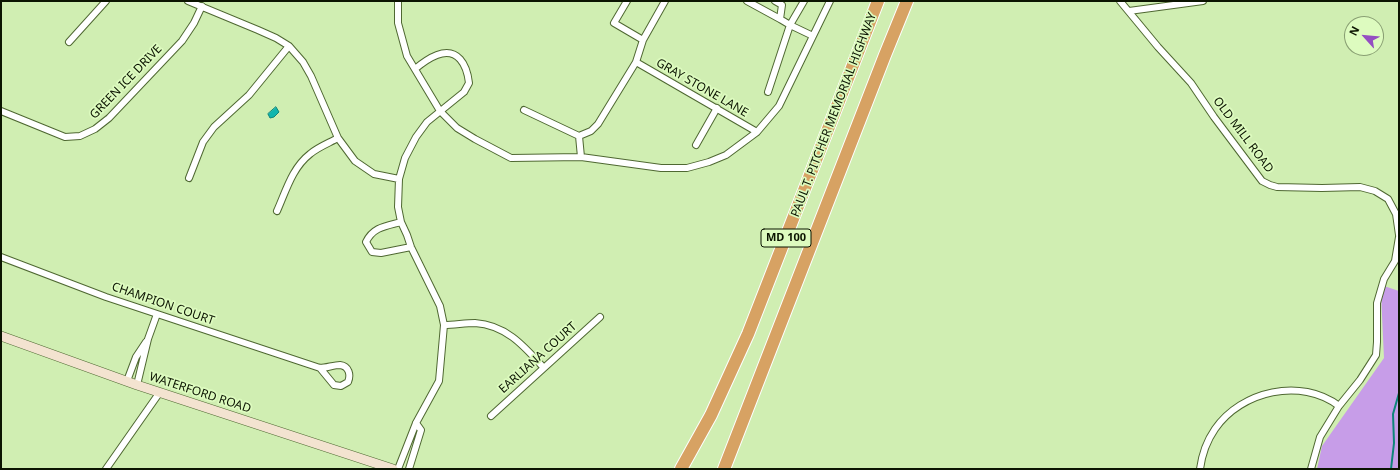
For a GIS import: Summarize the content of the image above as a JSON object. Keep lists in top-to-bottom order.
{
  "streets": {
    "highway": ["PAUL T. PITCHER MEMORIAL HIGHWAY", "MD 100"],
    "main road": ["WATERFORD ROAD"],
    "street": [
      "GREEN ICE DRIVE",
      "GRAY STONE LANE",
      "OLD MILL ROAD",
      "CHAMPION COURT",
      "EARLIANA COURT"
    ]
  },
  "north": "top left"
}
